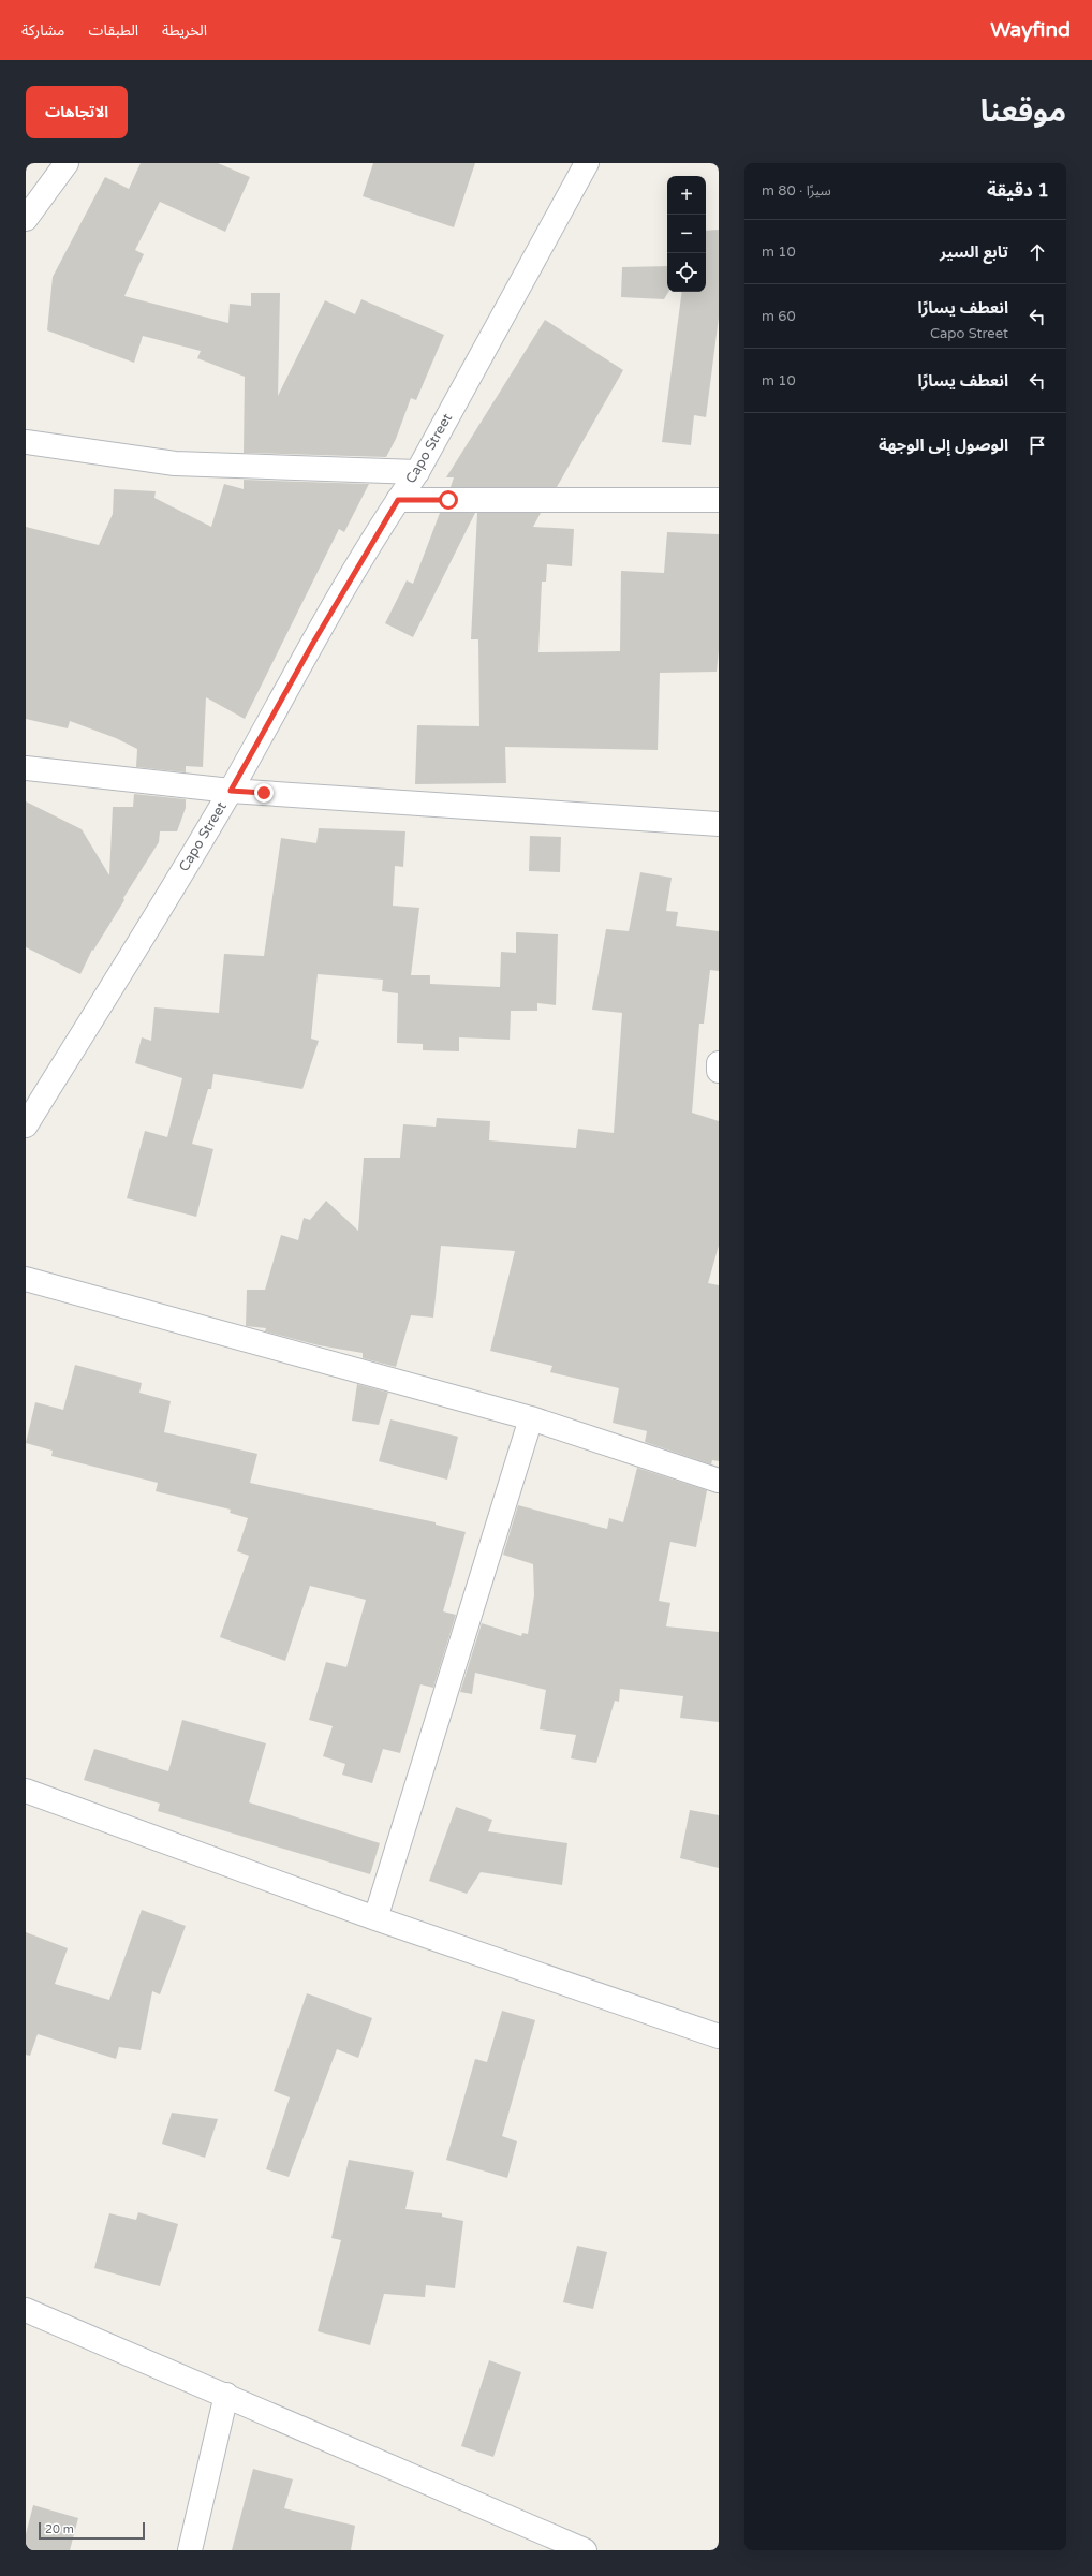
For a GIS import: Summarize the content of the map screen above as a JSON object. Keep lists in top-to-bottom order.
{
  "streets": {
    "street": ["Capo Street"]
  },
  "scale_bar": "20 m",
  "page": {
    "header": "Wayfind",
    "nav": ["الخريطة", "الطبقات", "مشاركة"],
    "title": "موقعنا",
    "buttons": "الاتجاهات",
    "heading": ["1 دقيقة", "سيرًا · 80 m"],
    "map_buttons": ["+", "−"],
    "list": [
      ["تابع السير", "10 m"],
      ["انعطف يسارًا", "Capo Street", "60 m"],
      ["انعطف يسارًا", "10 m"],
      "الوصول إلى الوجهة"
    ],
    "scale": "20 m"
  }
}
